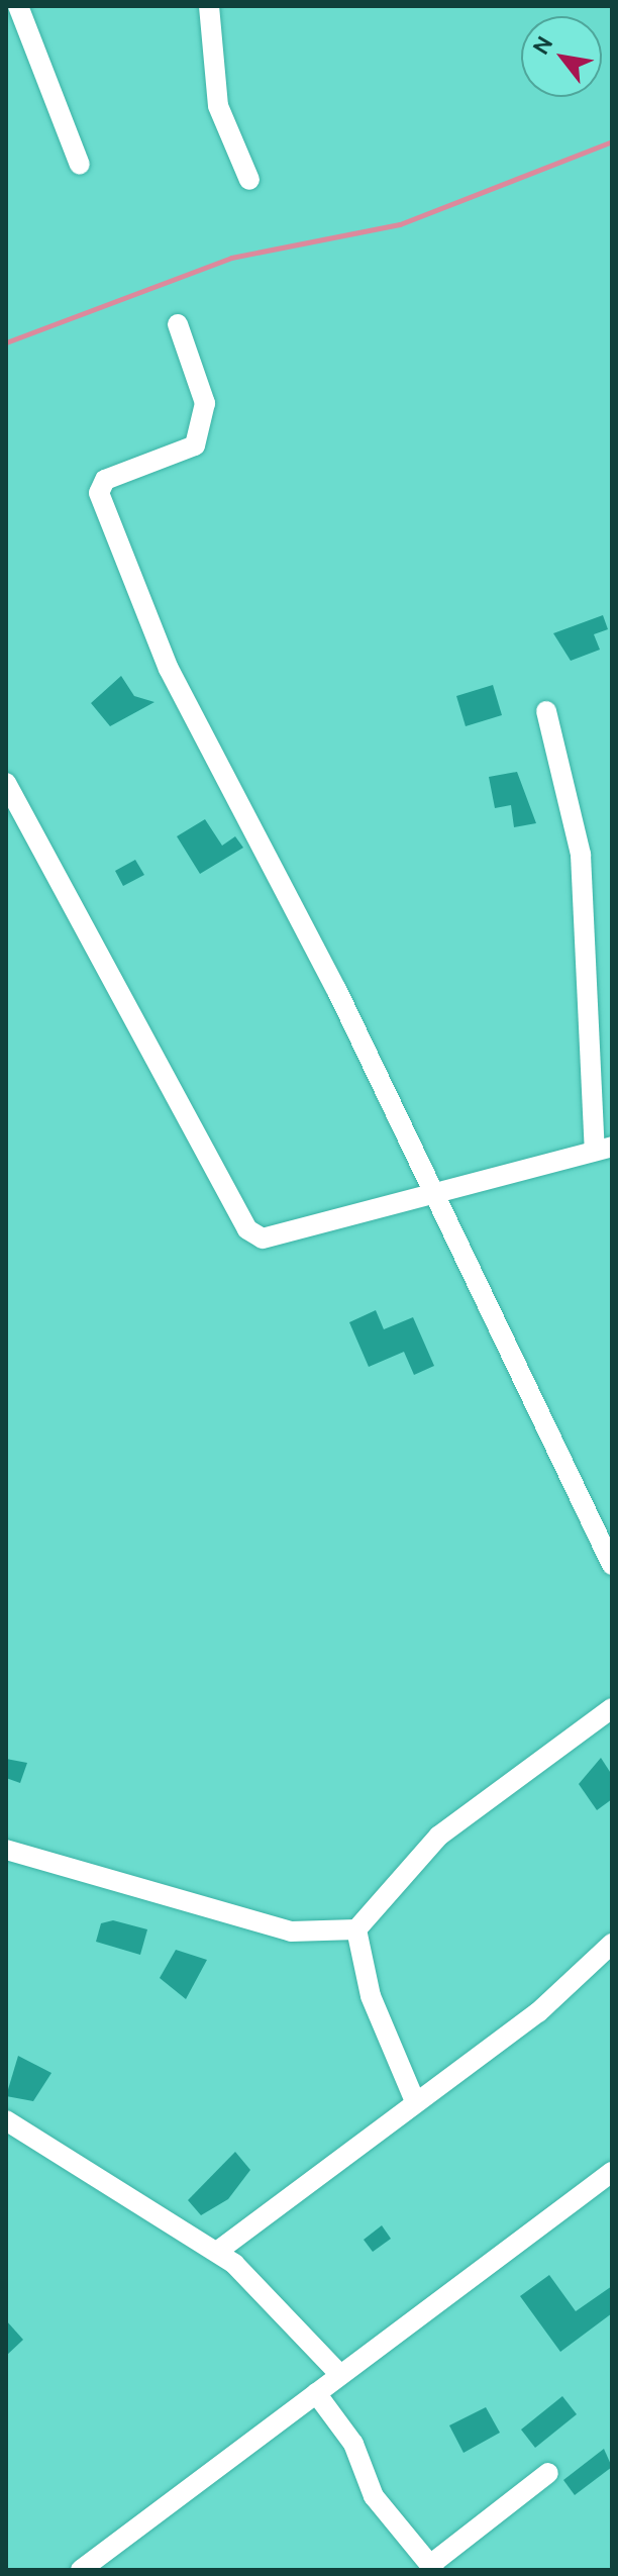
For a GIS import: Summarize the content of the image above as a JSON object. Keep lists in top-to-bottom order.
{
  "north": "top left"
}
